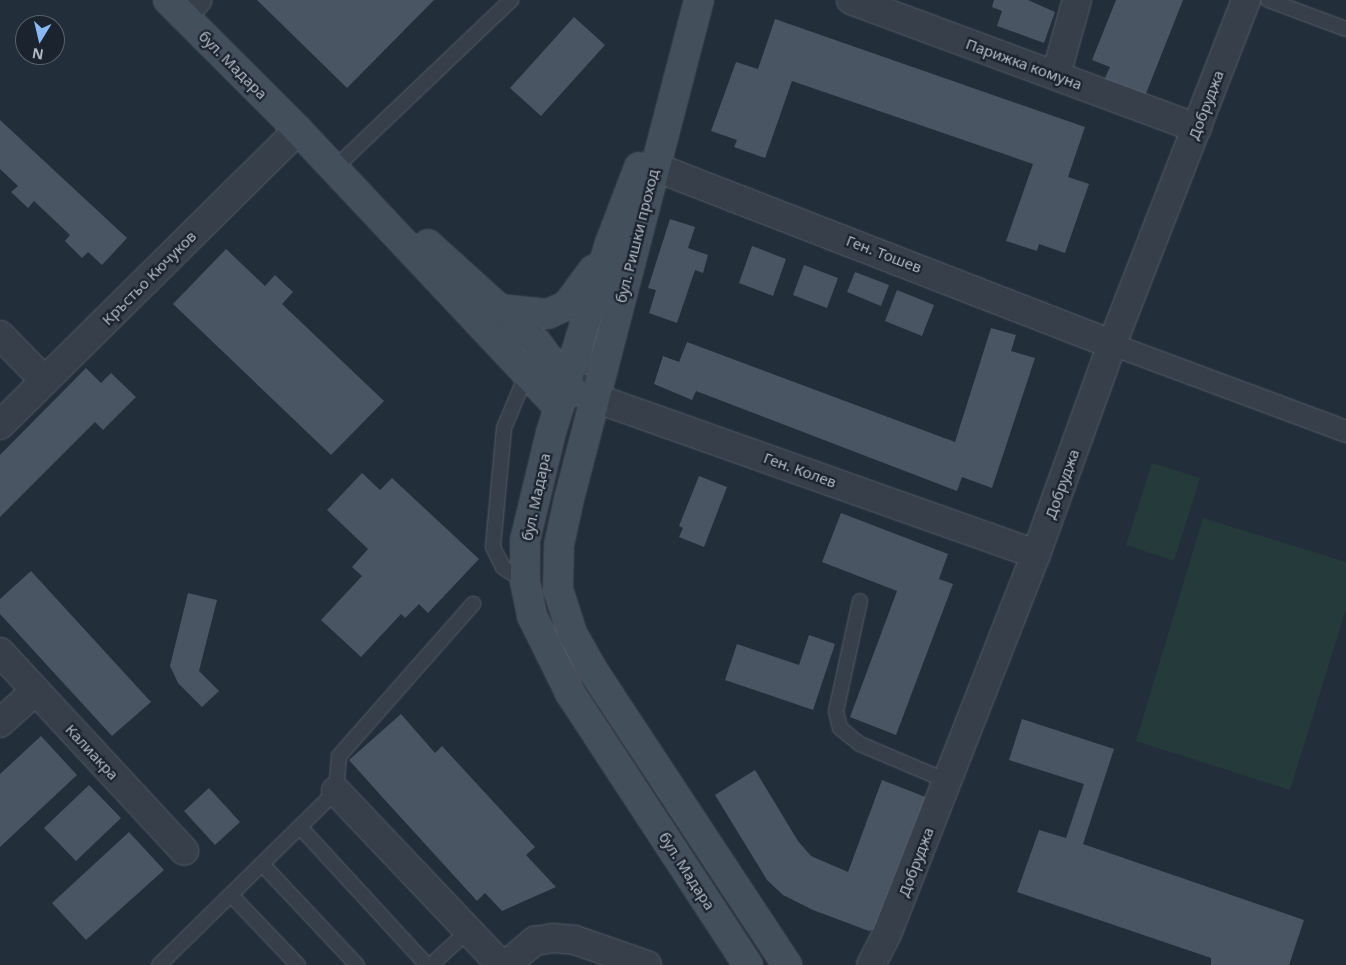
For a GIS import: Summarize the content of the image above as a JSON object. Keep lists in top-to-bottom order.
{
  "streets": {
    "main road": ["бул. Мадара", "бул. Ришки проход"],
    "street": [
      "Парижка комуна",
      "Добруджа",
      "Ген. Тошев",
      "Кръстьо Кючуков",
      "Ген. Колев",
      "Калиакра"
    ]
  },
  "crossings": [
    ["Парижка комуна", "Добруджа"],
    ["бул. Мадара", "бул. Ришки проход"],
    ["бул. Мадара", "Кръстьо Кючуков"],
    ["бул. Мадара", "Ген. Колев"],
    ["Добруджа", "Ген. Тошев"],
    ["Добруджа", "Ген. Колев"],
    ["бул. Ришки проход", "Ген. Тошев"],
    ["бул. Ришки проход", "Ген. Колев"]
  ],
  "north": "bottom"
}
